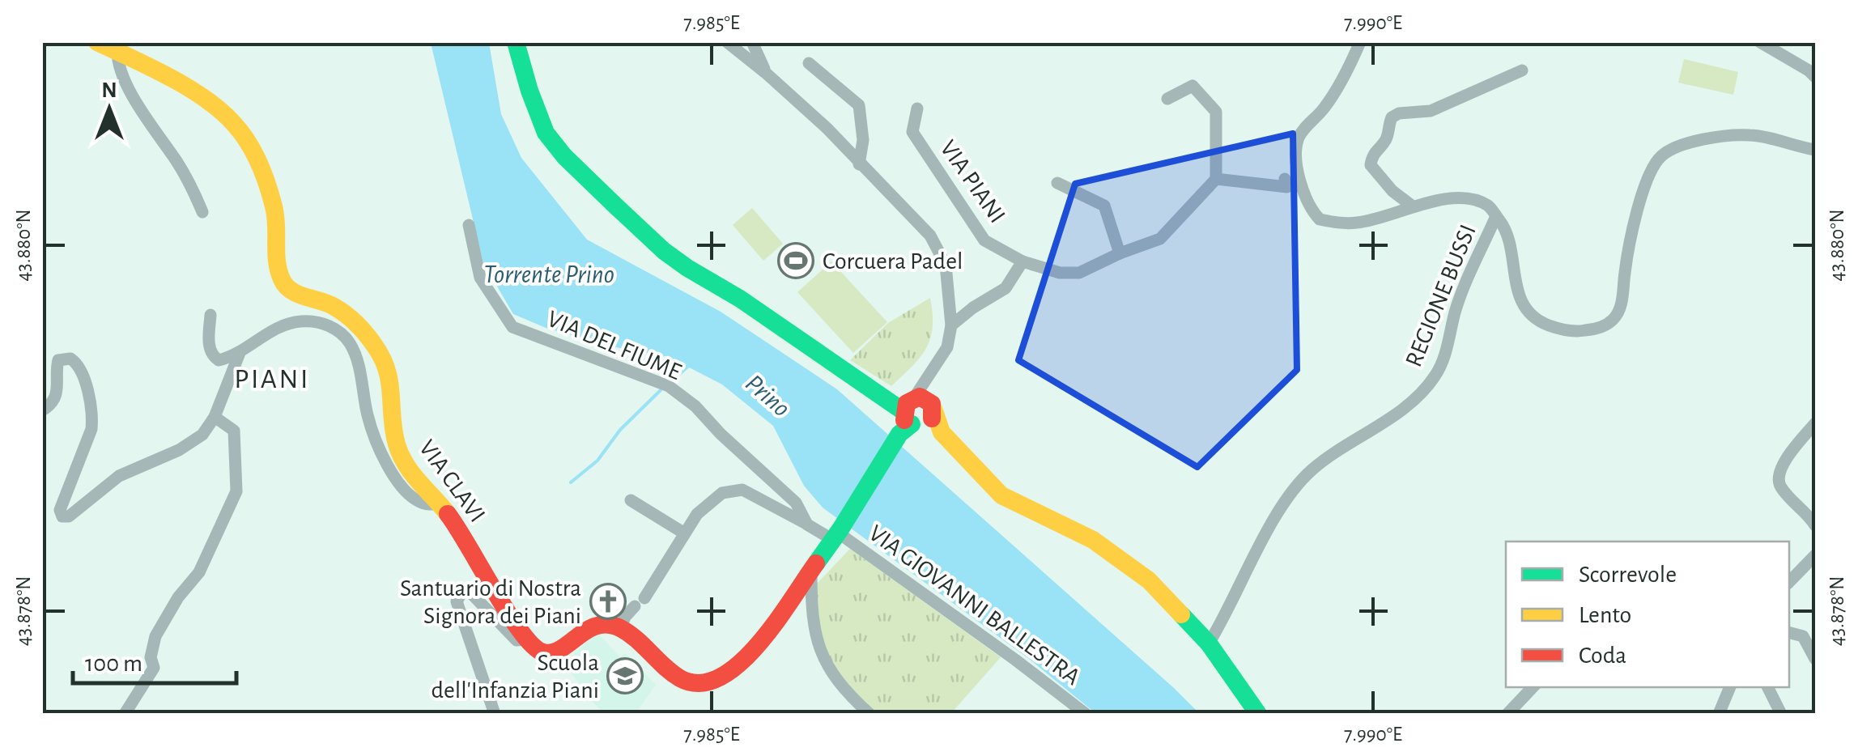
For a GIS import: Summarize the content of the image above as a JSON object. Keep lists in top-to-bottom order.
{
  "streets": {
    "main road": ["VIA CLAVI"],
    "street": [
      "VIA PIANI",
      "REGIONE BUSSI",
      "VIA DEL FIUME",
      "VIA GIOVANNI BALLESTRA"
    ]
  },
  "crossings": [
    ["VIA DEL FIUME", "VIA GIOVANNI BALLESTRA"]
  ],
  "districts": ["PIANI"],
  "water": ["Torrente Prino", "Prino"],
  "places": {
    "sports": ["Corcuera Padel"],
    "church": ["Santuario di Nostra Signora dei Piani"],
    "school or university": ["Scuola dell'Infanzia Piani"]
  },
  "legend": ["Scorrevole", "Lento", "Coda"],
  "scale_bar": "100 m",
  "north": "top",
  "coordinates": [
    "7.985°E",
    "7.990°E",
    "43.880°N",
    "43.878°N"
  ]
}
